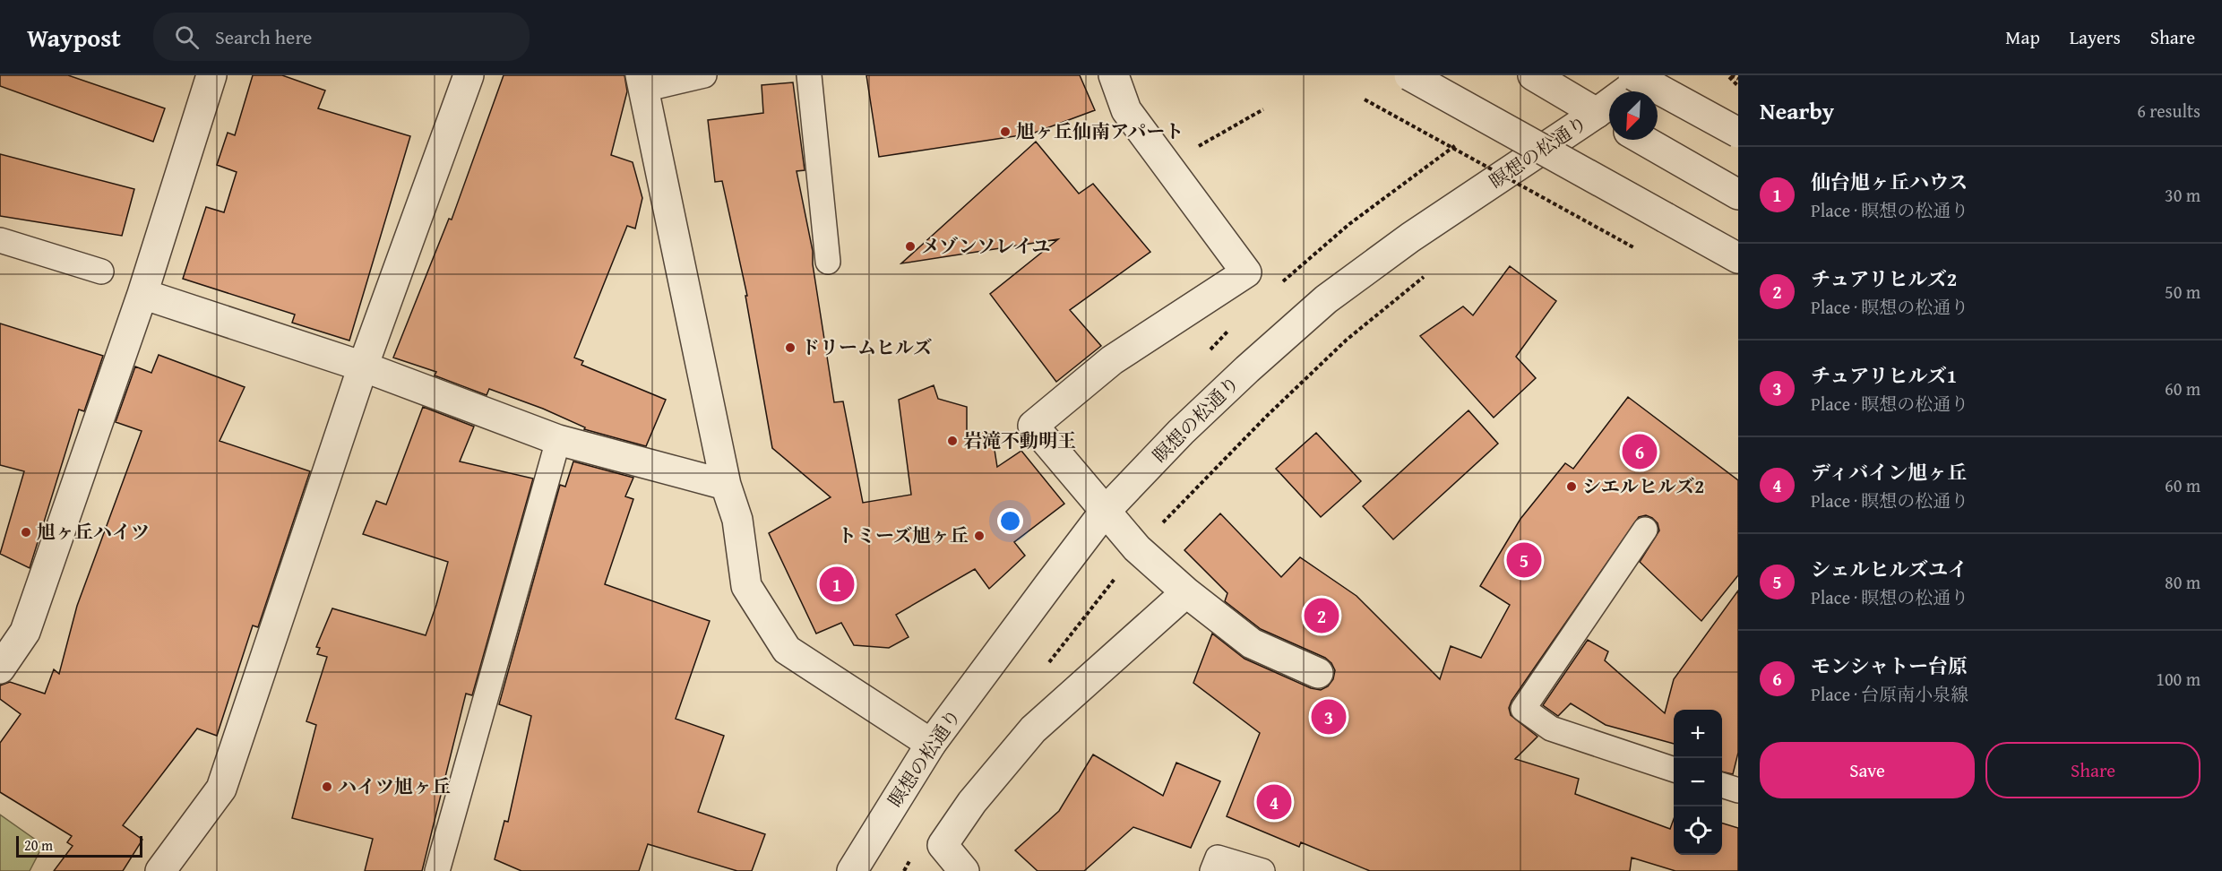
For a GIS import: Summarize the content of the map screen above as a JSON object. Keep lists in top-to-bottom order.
{
  "streets": {
    "street": ["瞑想の松通り"]
  },
  "places": [
    "旭ヶ丘仙南アパート",
    "メゾンソレイユ",
    "ドリームヒルズ",
    "岩滝不動明王",
    "シエルヒルズ2",
    "旭ヶ丘ハイツ",
    "トミーズ旭ヶ丘",
    "ハイツ旭ヶ丘"
  ],
  "scale_bar": "20 m",
  "north": "bottom left",
  "page": {
    "header": "Waypost",
    "search": "Search here",
    "nav": ["Map", "Layers", "Share"],
    "heading": ["Nearby", "6 results"],
    "list": [
      {
        "mark": "1",
        "name": "仙台旭ヶ丘ハウス",
        "note": "Place · 瞑想の松通り",
        "value": "30 m"
      },
      {
        "mark": "2",
        "name": "チュアリヒルズ2",
        "note": "Place · 瞑想の松通り",
        "value": "50 m"
      },
      {
        "mark": "3",
        "name": "チュアリヒルズ1",
        "note": "Place · 瞑想の松通り",
        "value": "60 m"
      },
      {
        "mark": "4",
        "name": "ディバイン旭ヶ丘",
        "note": "Place · 瞑想の松通り",
        "value": "60 m"
      },
      {
        "mark": "5",
        "name": "シェルヒルズユイ",
        "note": "Place · 瞑想の松通り",
        "value": "80 m"
      },
      {
        "mark": "6",
        "name": "モンシャトー台原",
        "note": "Place · 台原南小泉線",
        "value": "100 m"
      }
    ],
    "pins": [
      "6",
      "5",
      "1",
      "2",
      "3",
      "4"
    ],
    "map_buttons": ["+", "−"],
    "buttons": ["Save", "Share"],
    "scale": "20 m"
  }
}
